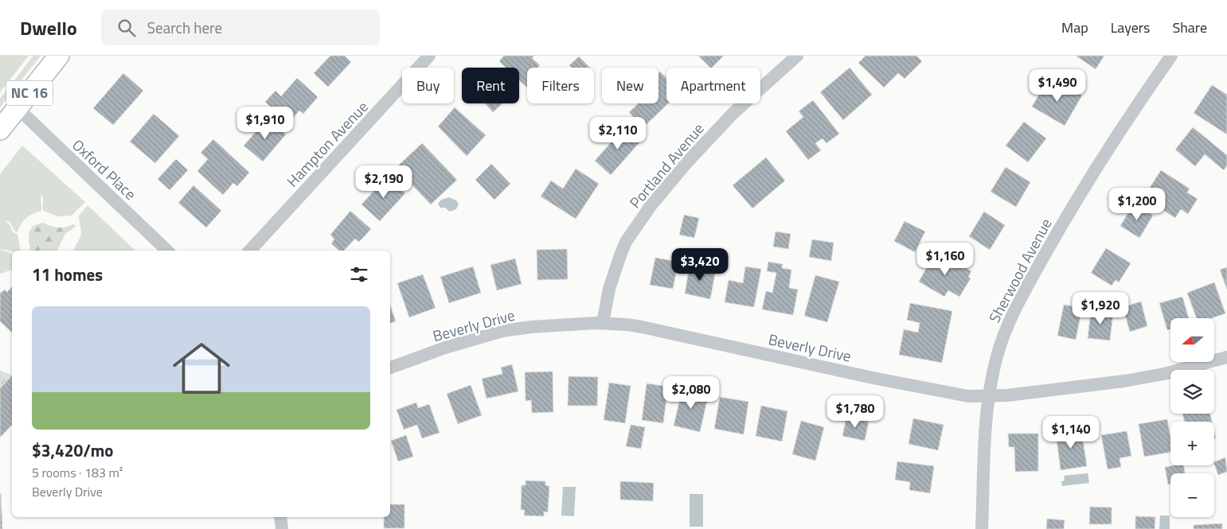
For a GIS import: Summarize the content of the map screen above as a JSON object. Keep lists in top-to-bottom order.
{
  "streets": {
    "main road": ["NC 16"],
    "street": [
      "Hampton Avenue",
      "Portland Avenue",
      "Oxford Place",
      "Sherwood Avenue",
      "Beverly Drive"
    ]
  },
  "crossings": [
    ["NC 16", "Oxford Place"],
    ["Portland Avenue", "Beverly Drive"],
    ["Sherwood Avenue", "Beverly Drive"]
  ],
  "north": "left",
  "page": {
    "header": "Dwello",
    "search": "Search here",
    "nav": ["Map", "Layers", "Share"],
    "chip": [
      "Buy",
      "Rent",
      "Filters",
      "New",
      "Apartment"
    ],
    "price": [
      "$1,490",
      "$1,910",
      "$2,110",
      "$2,190",
      "$1,200",
      "$1,160",
      "$3,420",
      "$1,920",
      "$2,080",
      "$1,780",
      "$1,140"
    ],
    "heading": "11 homes",
    "list": [
      {
        "name": "$3,420/mo",
        "note": "5 rooms · 183 m² · Beverly Drive"
      }
    ],
    "map_buttons": ["+", "−"]
  }
}
